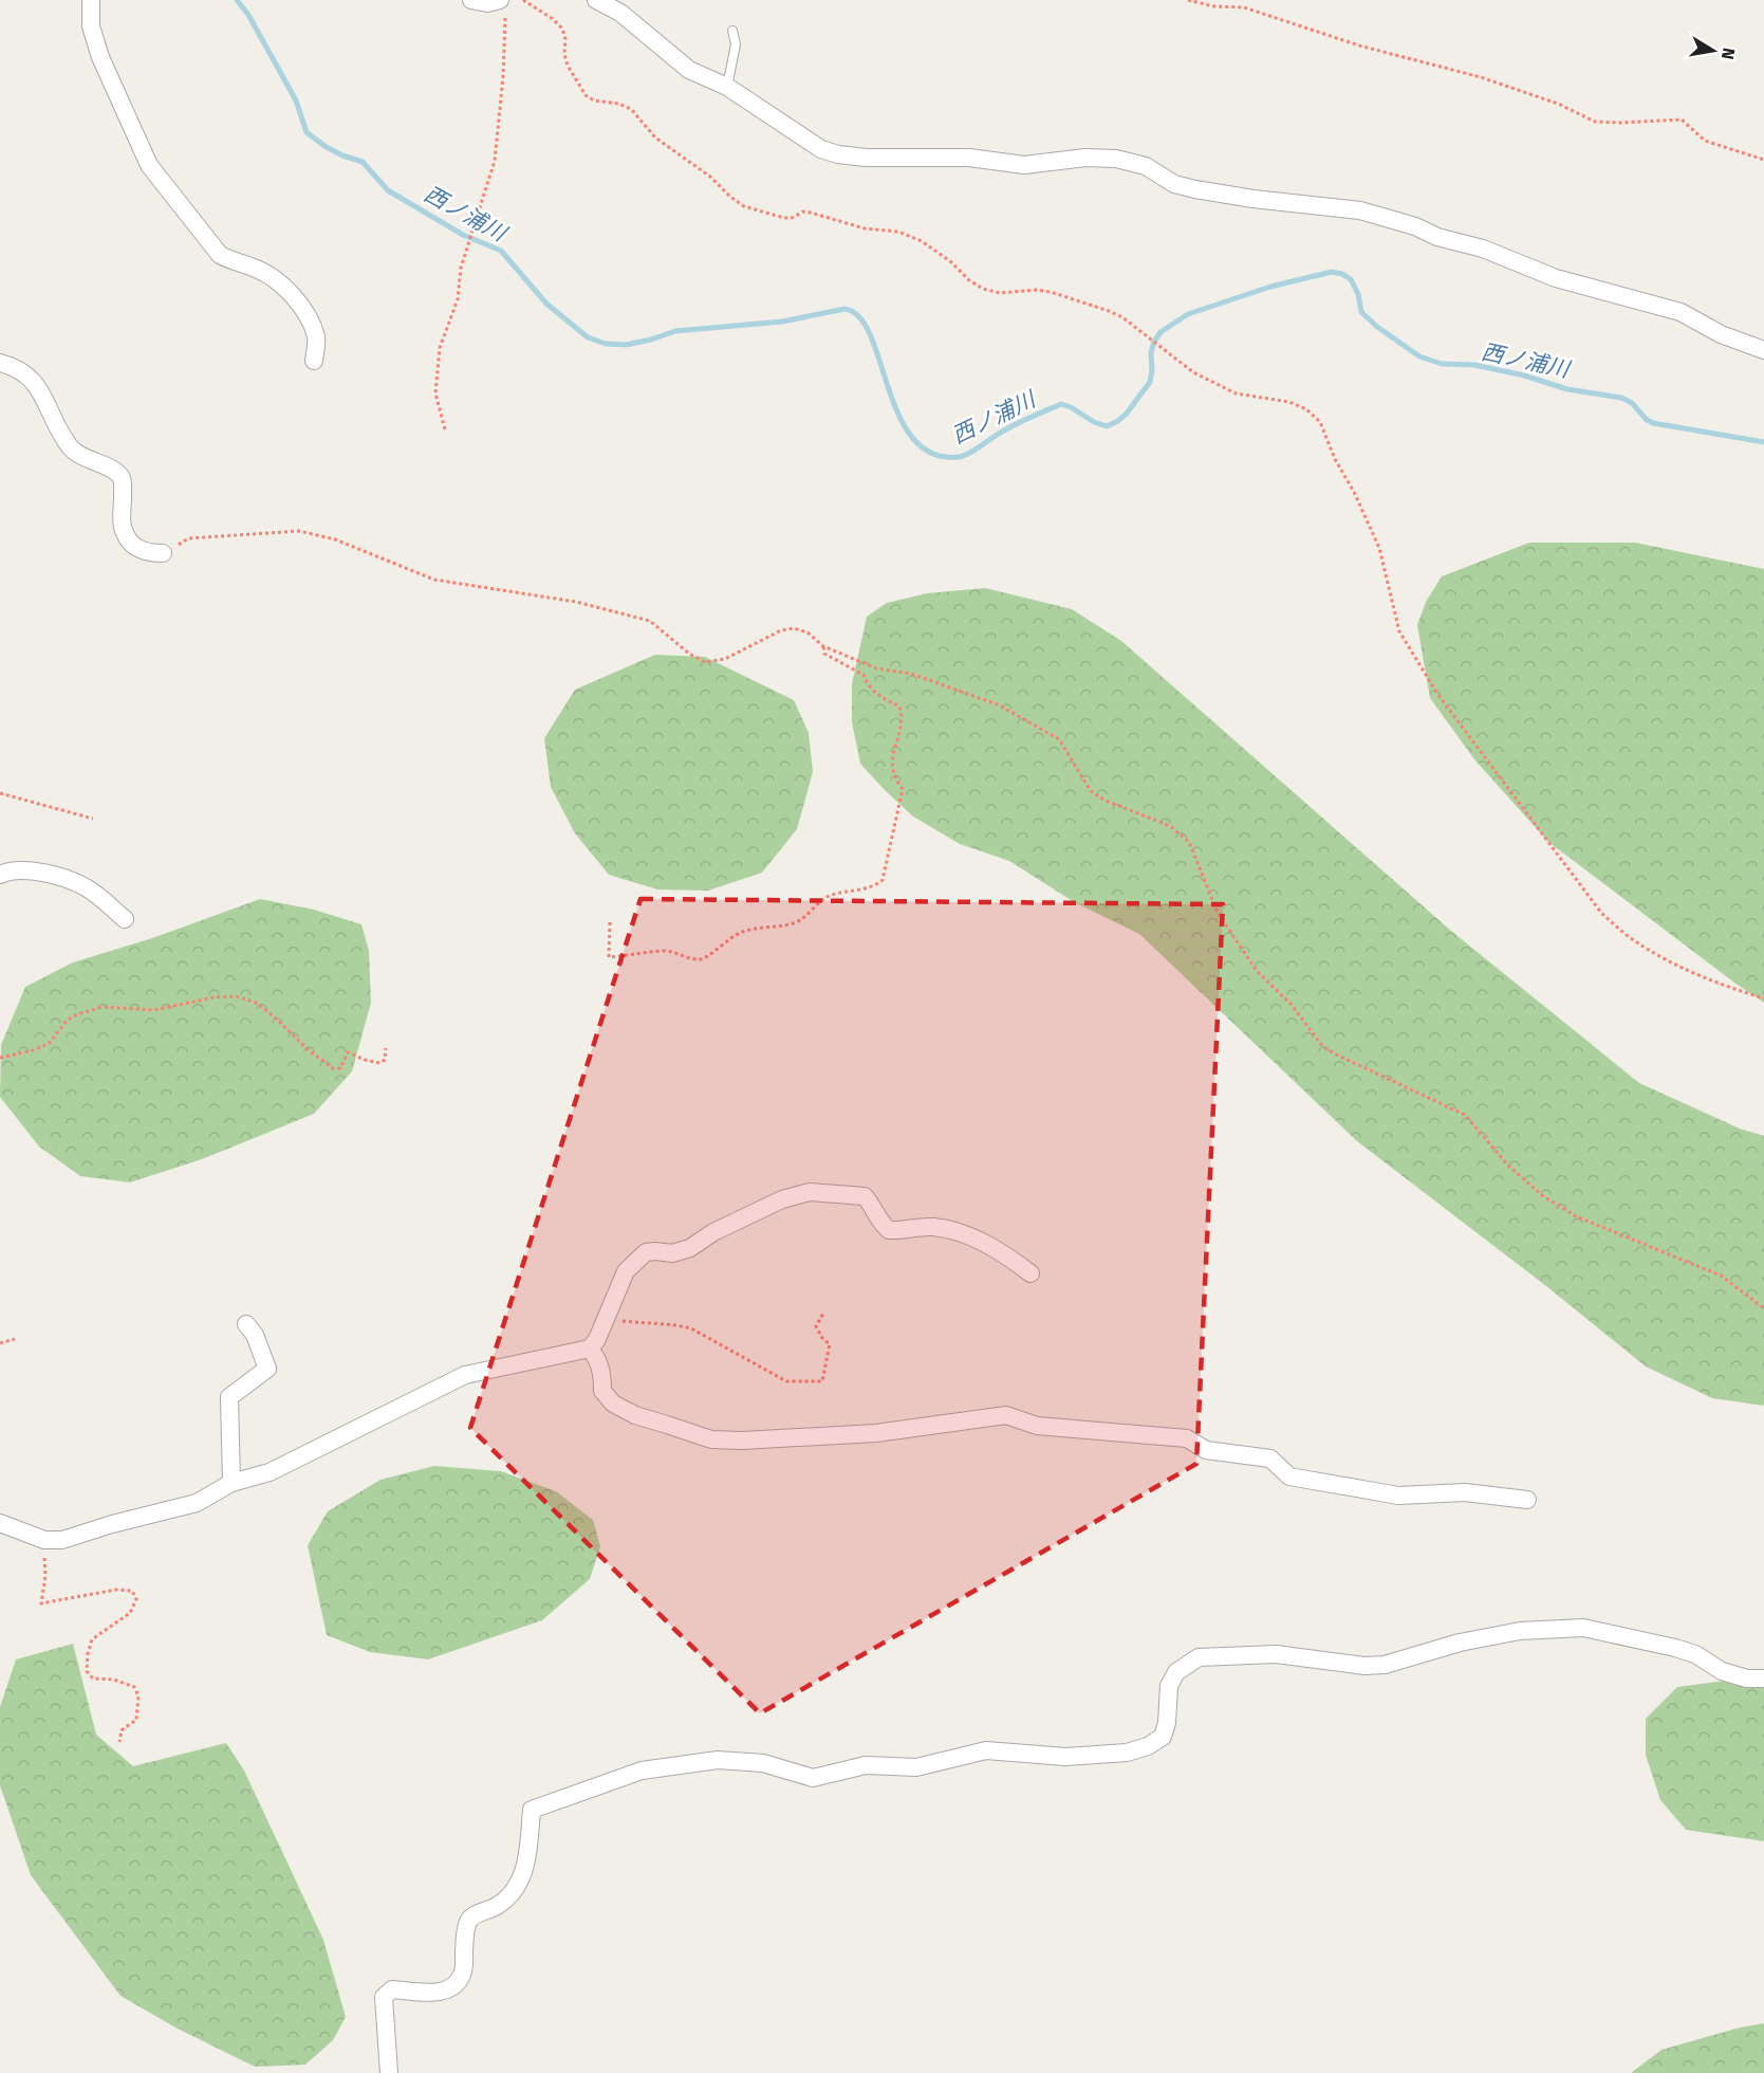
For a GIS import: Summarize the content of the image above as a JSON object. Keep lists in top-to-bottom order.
{
  "water": ["西ノ浦川"],
  "north": "right"
}
